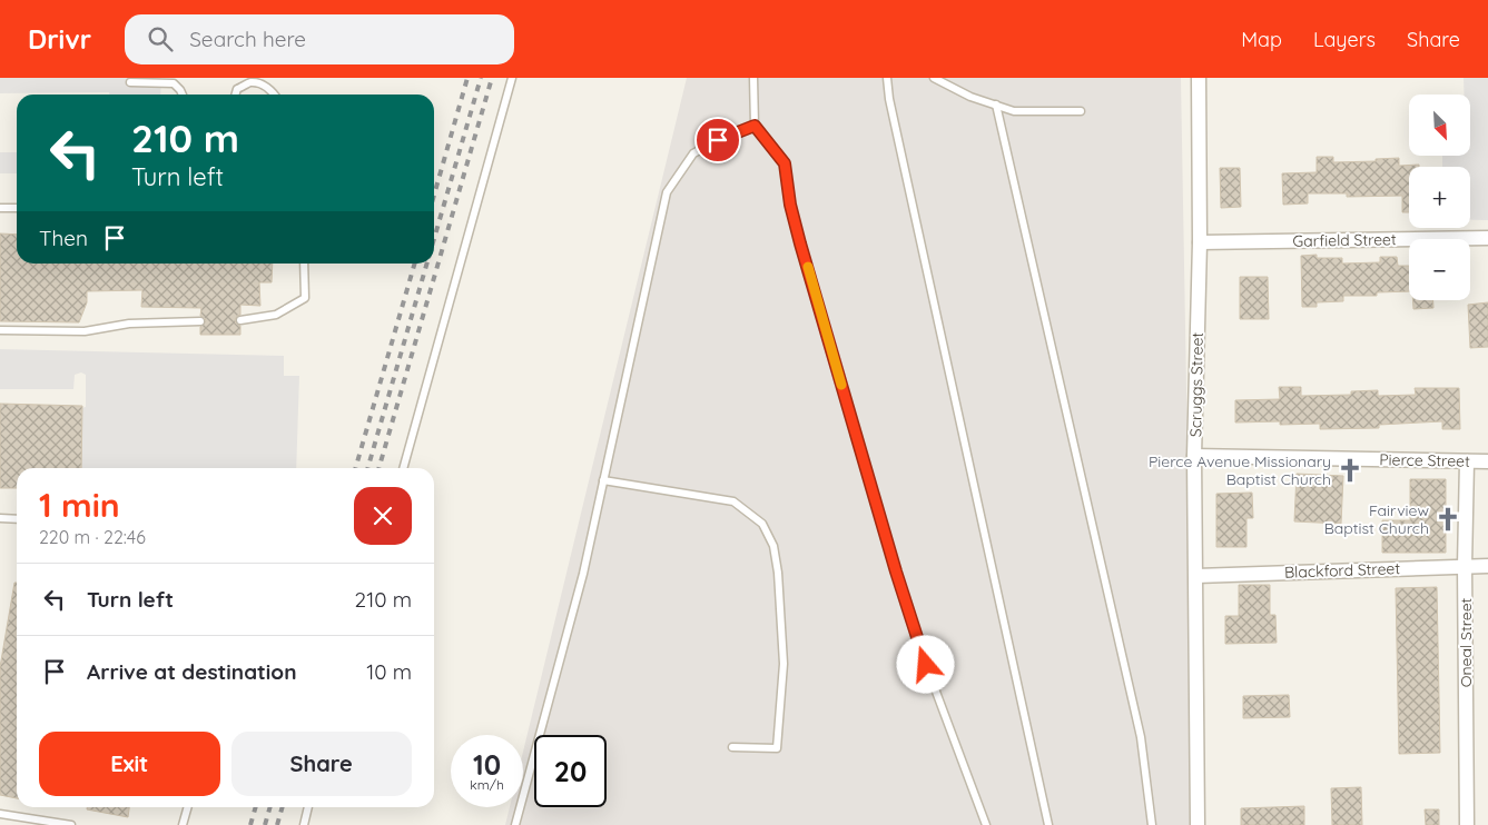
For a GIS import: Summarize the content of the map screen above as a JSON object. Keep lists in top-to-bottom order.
{
  "streets": {
    "street": [
      "Garfield Street",
      "Scruggs Street",
      "Pierce Street",
      "Blackford Street",
      "Oneal Street"
    ]
  },
  "crossings": [
    ["Garfield Street", "Scruggs Street"],
    ["Scruggs Street", "Pierce Street"],
    ["Scruggs Street", "Blackford Street"],
    ["Pierce Street", "Oneal Street"],
    ["Blackford Street", "Oneal Street"]
  ],
  "places": {
    "church": ["Pierce Avenue Missionary Baptist Church", "Fairview Baptist Church"]
  },
  "north": "bottom right",
  "page": {
    "header": "Drivr",
    "search": "Search here",
    "nav": ["Map", "Layers", "Share"],
    "map_buttons": ["+", "−"],
    "turn": ["210 m", "Turn left"],
    "then": "Then",
    "heading": ["1 min", "220 m · 22:46"],
    "list": [
      {
        "name": "Turn left",
        "value": "210 m"
      },
      {
        "name": "Arrive at destination",
        "value": "10 m"
      }
    ],
    "buttons": ["Exit", "Share"],
    "speed": "10 km/h",
    "limit": "20"
  }
}
